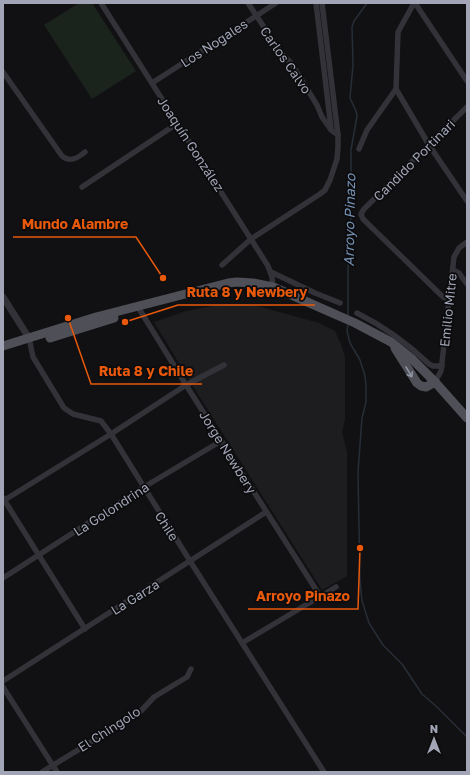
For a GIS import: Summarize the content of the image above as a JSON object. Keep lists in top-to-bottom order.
{
  "streets": {
    "street": [
      "Los Nogales",
      "Carlos Calvo",
      "Joaquín González",
      "Candido Portinari",
      "Emilio Mitre",
      "Jorge Newbery",
      "La Golondrina",
      "Chile",
      "La Garza",
      "El Chingolo"
    ]
  },
  "crossings": [
    ["Los Nogales", "Carlos Calvo"],
    ["Los Nogales", "Joaquín González"],
    ["Candido Portinari", "Emilio Mitre"],
    ["Jorge Newbery", "La Golondrina"],
    ["Jorge Newbery", "La Garza"],
    ["La Golondrina", "Chile"],
    ["Chile", "La Garza"]
  ],
  "water": ["Arroyo Pinazo"],
  "places": [
    "Mundo Alambre",
    "Ruta 8 y Chile",
    "Ruta 8 y Newbery",
    "Arroyo Pinazo"
  ],
  "north": "top"
}
